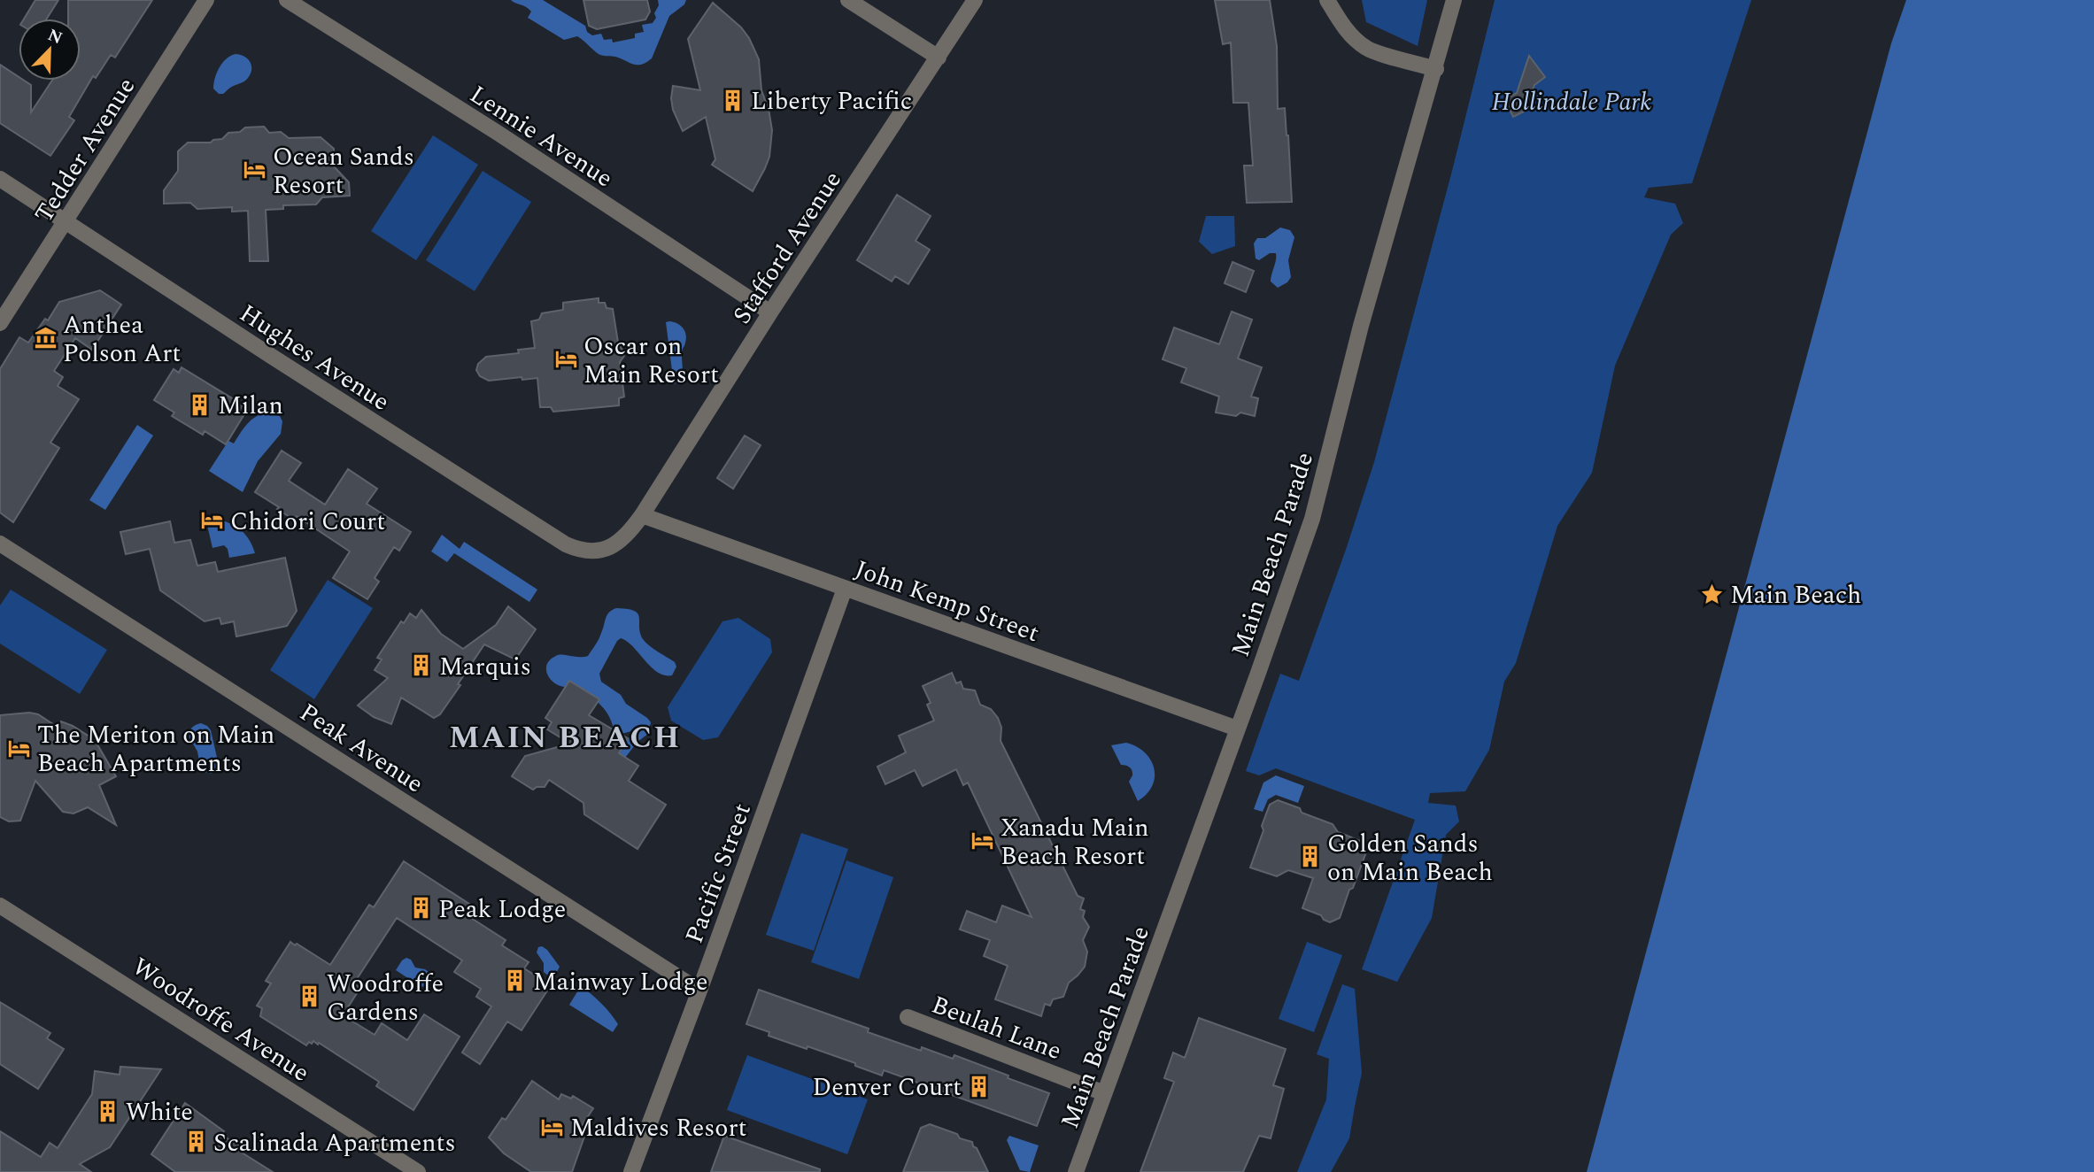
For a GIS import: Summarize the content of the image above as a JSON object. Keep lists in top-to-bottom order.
{
  "streets": {
    "street": [
      "Lennie Avenue",
      "Tedder Avenue",
      "Stafford Avenue",
      "Hughes Avenue",
      "Main Beach Parade",
      "John Kemp Street",
      "Peak Avenue",
      "Pacific Street",
      "Woodroffe Avenue",
      "Beulah Lane"
    ]
  },
  "crossings": [
    ["Lennie Avenue", "Stafford Avenue"],
    ["Tedder Avenue", "Hughes Avenue"],
    ["Stafford Avenue", "Hughes Avenue"],
    ["Stafford Avenue", "John Kemp Street"],
    ["Main Beach Parade", "John Kemp Street"],
    ["Main Beach Parade", "Beulah Lane"],
    ["John Kemp Street", "Pacific Street"],
    ["Peak Avenue", "Pacific Street"]
  ],
  "districts": ["MAIN BEACH"],
  "parks": ["Hollindale Park"],
  "places": {
    "building": [
      "Liberty Pacific",
      "Milan",
      "Marquis",
      "Golden Sands on Main Beach",
      "Peak Lodge",
      "Mainway Lodge",
      "Woodroffe Gardens",
      "Denver Court",
      "White",
      "Scalinada Apartments"
    ],
    "hotel": [
      "Ocean Sands Resort",
      "Oscar on Main Resort",
      "Chidori Court",
      "The Meriton on Main Beach Apartments",
      "Xanadu Main Beach Resort",
      "Maldives Resort"
    ],
    "museum": ["Anthea Polson Art"],
    "place": ["Main Beach"]
  },
  "north": "top right"
}
